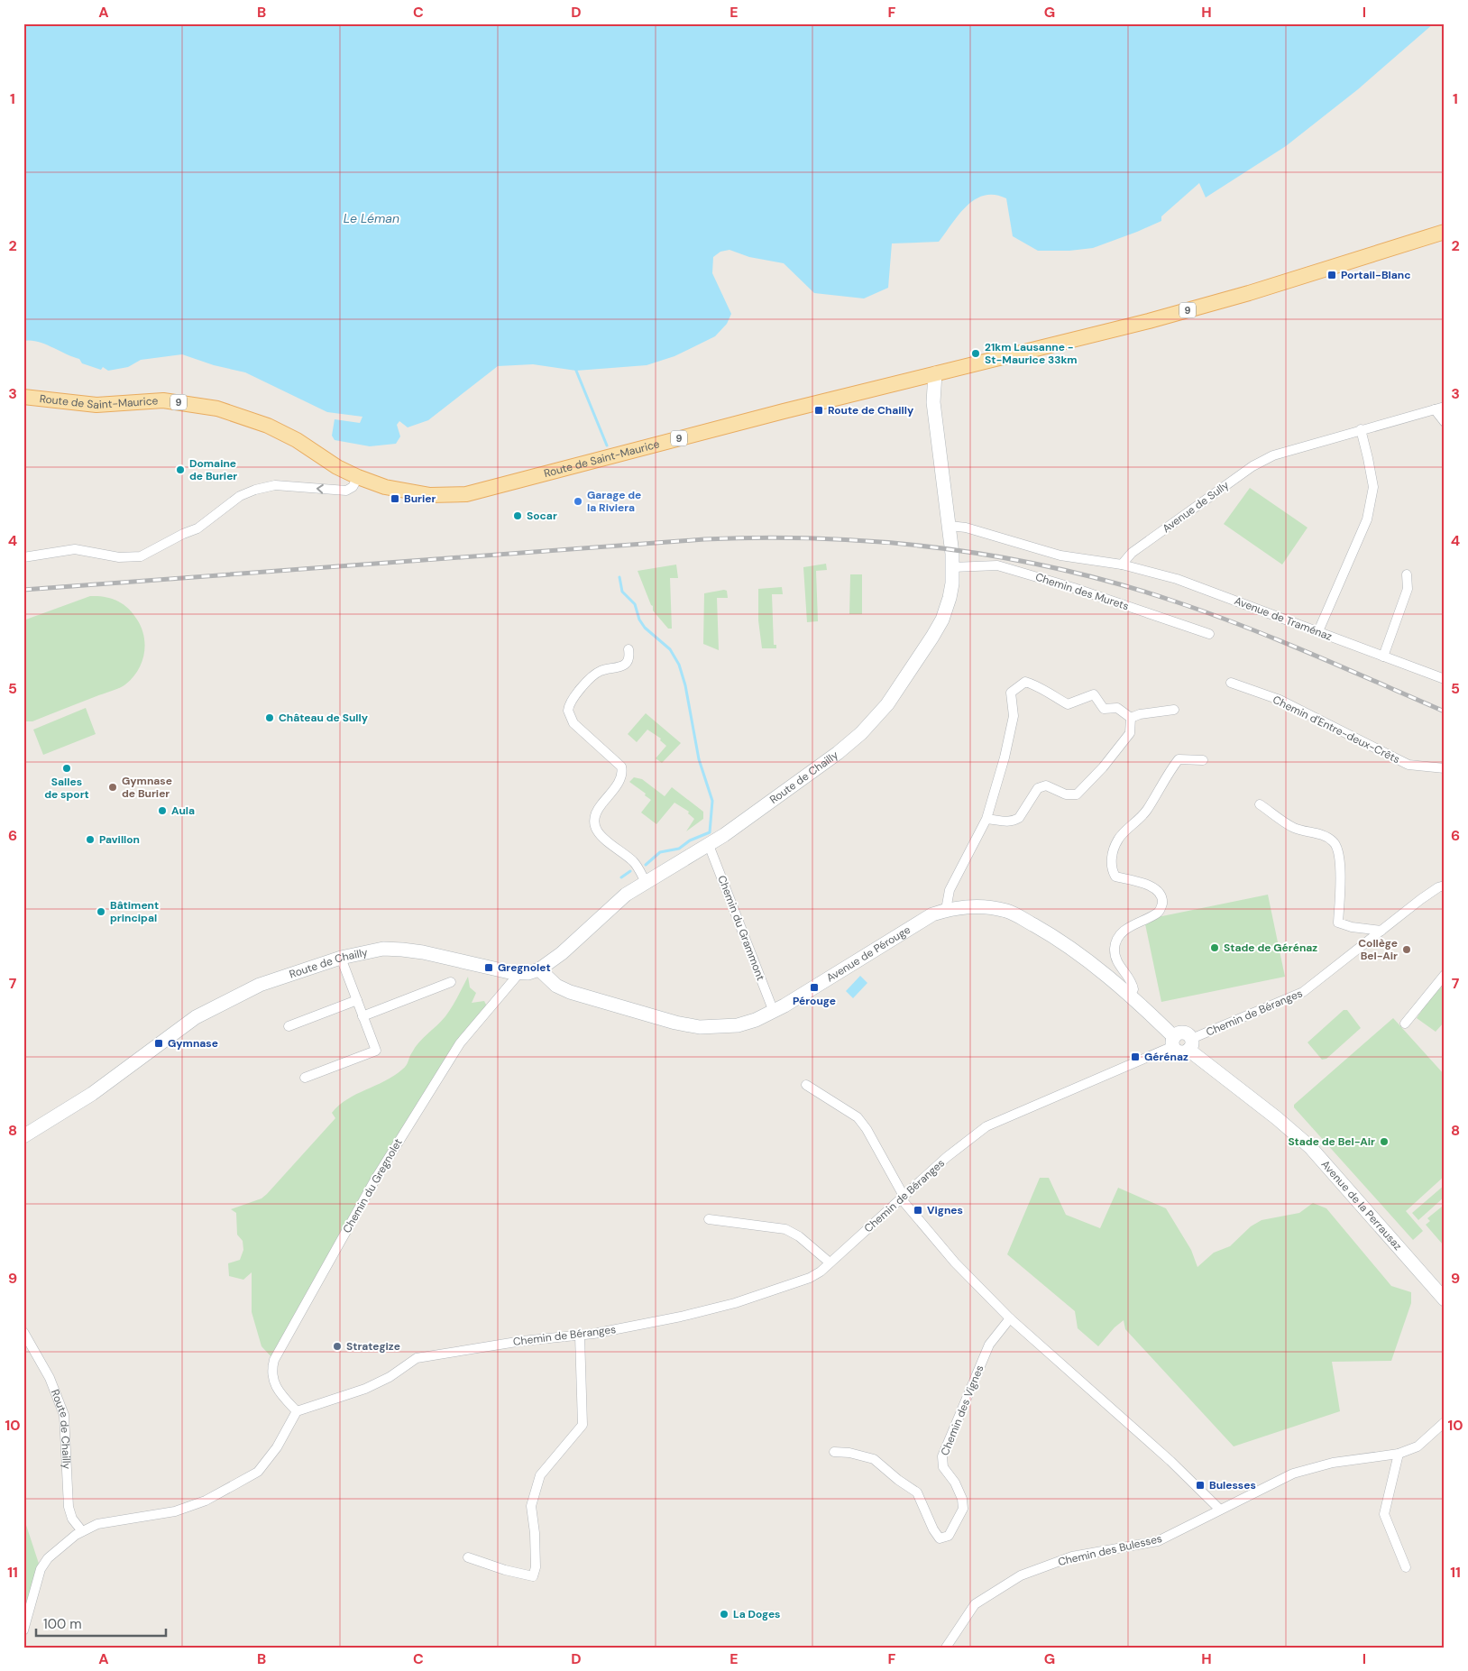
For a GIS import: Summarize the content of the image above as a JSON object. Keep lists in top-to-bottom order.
{
  "streets": {
    "main road": ["9", "Route de Saint-Maurice"],
    "street": [
      "Avenue de Sully",
      "Chemin des Murets",
      "Avenue de Traménaz",
      "Chemin d'Entre-deux-Crêts",
      "Route de Chailly",
      "Chemin du Grammont",
      "Avenue de Pérouge",
      "Chemin de Béranges",
      "Chemin du Gregnolet",
      "Avenue de la Perrausaz",
      "Chemin des Vignes",
      "Chemin des Bulesses"
    ]
  },
  "crossings": [
    ["Route de Saint-Maurice", "Route de Chailly"],
    ["Avenue de Sully", "Avenue de Traménaz"],
    ["Chemin des Murets", "Route de Chailly"],
    ["Route de Chailly", "Chemin du Grammont"],
    ["Route de Chailly", "Avenue de Pérouge"],
    ["Route de Chailly", "Chemin du Gregnolet"],
    ["Chemin du Grammont", "Avenue de Pérouge"],
    ["Avenue de Pérouge", "Chemin de Béranges"],
    ["Chemin de Béranges", "Chemin du Gregnolet"],
    ["Chemin de Béranges", "Avenue de la Perrausaz"]
  ],
  "water": ["Le Léman"],
  "places": {
    "transit": [
      "Portail-Blanc",
      "Route de Chailly",
      "Burier",
      "Gregnolet",
      "Pérouge",
      "Gymnase",
      "Gérénaz",
      "Vignes",
      "Bulesses"
    ],
    "other": [
      "21km Lausanne - St-Maurice 33km",
      "Domaine de Burier",
      "Garage de la Riviera",
      "Socar",
      "Château de Sully",
      "Salles de sport",
      "Gymnase de Burier",
      "Aula",
      "Pavillon",
      "Bâtiment principal",
      "Stade de Gérénaz",
      "Collège Bel-Air",
      "Stade de Bel-Air",
      "Strategize",
      "La Doges"
    ]
  },
  "scale_bar": "100 m",
  "grid": {
    "columns": [
      "A",
      "B",
      "C",
      "D",
      "E",
      "F",
      "G",
      "H",
      "I"
    ],
    "rows": [
      "1",
      "2",
      "3",
      "4",
      "5",
      "6",
      "7",
      "8",
      "9",
      "10",
      "11"
    ]
  }
}
